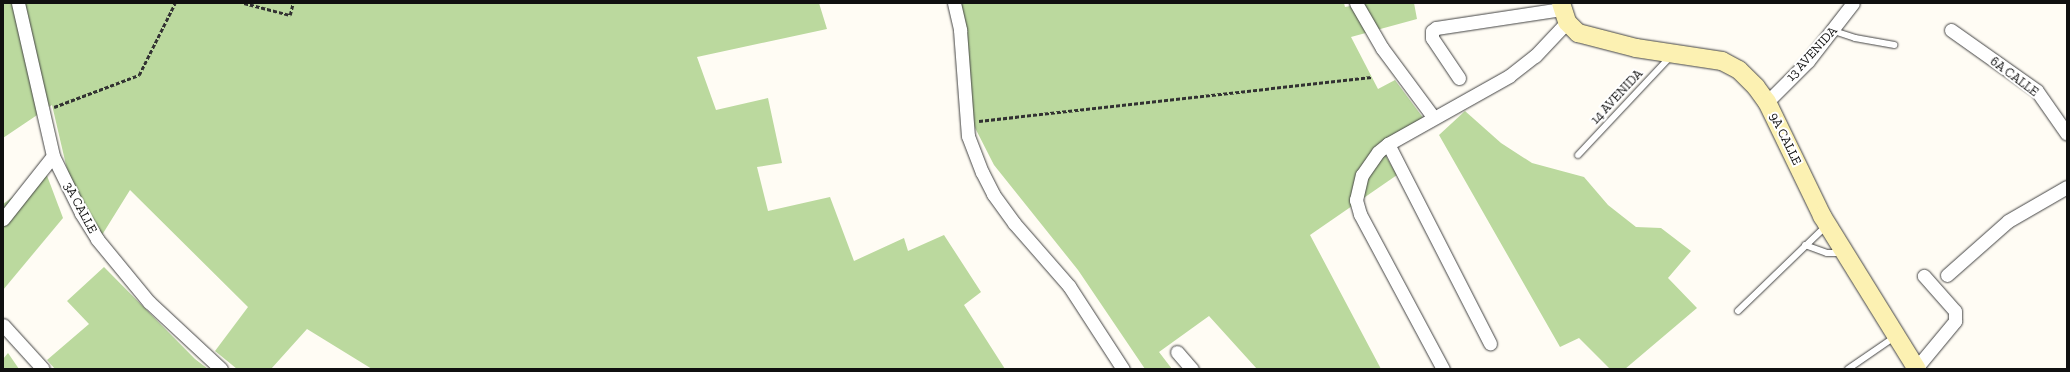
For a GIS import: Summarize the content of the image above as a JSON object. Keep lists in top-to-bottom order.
{
  "streets": {
    "street": [
      "13 AVENIDA",
      "6A CALLE",
      "9A CALLE",
      "3A CALLE"
    ],
    "lane": ["14 AVENIDA"]
  },
  "crossings": [
    ["13 AVENIDA", "9A CALLE"],
    ["14 AVENIDA", "9A CALLE"]
  ]
}
